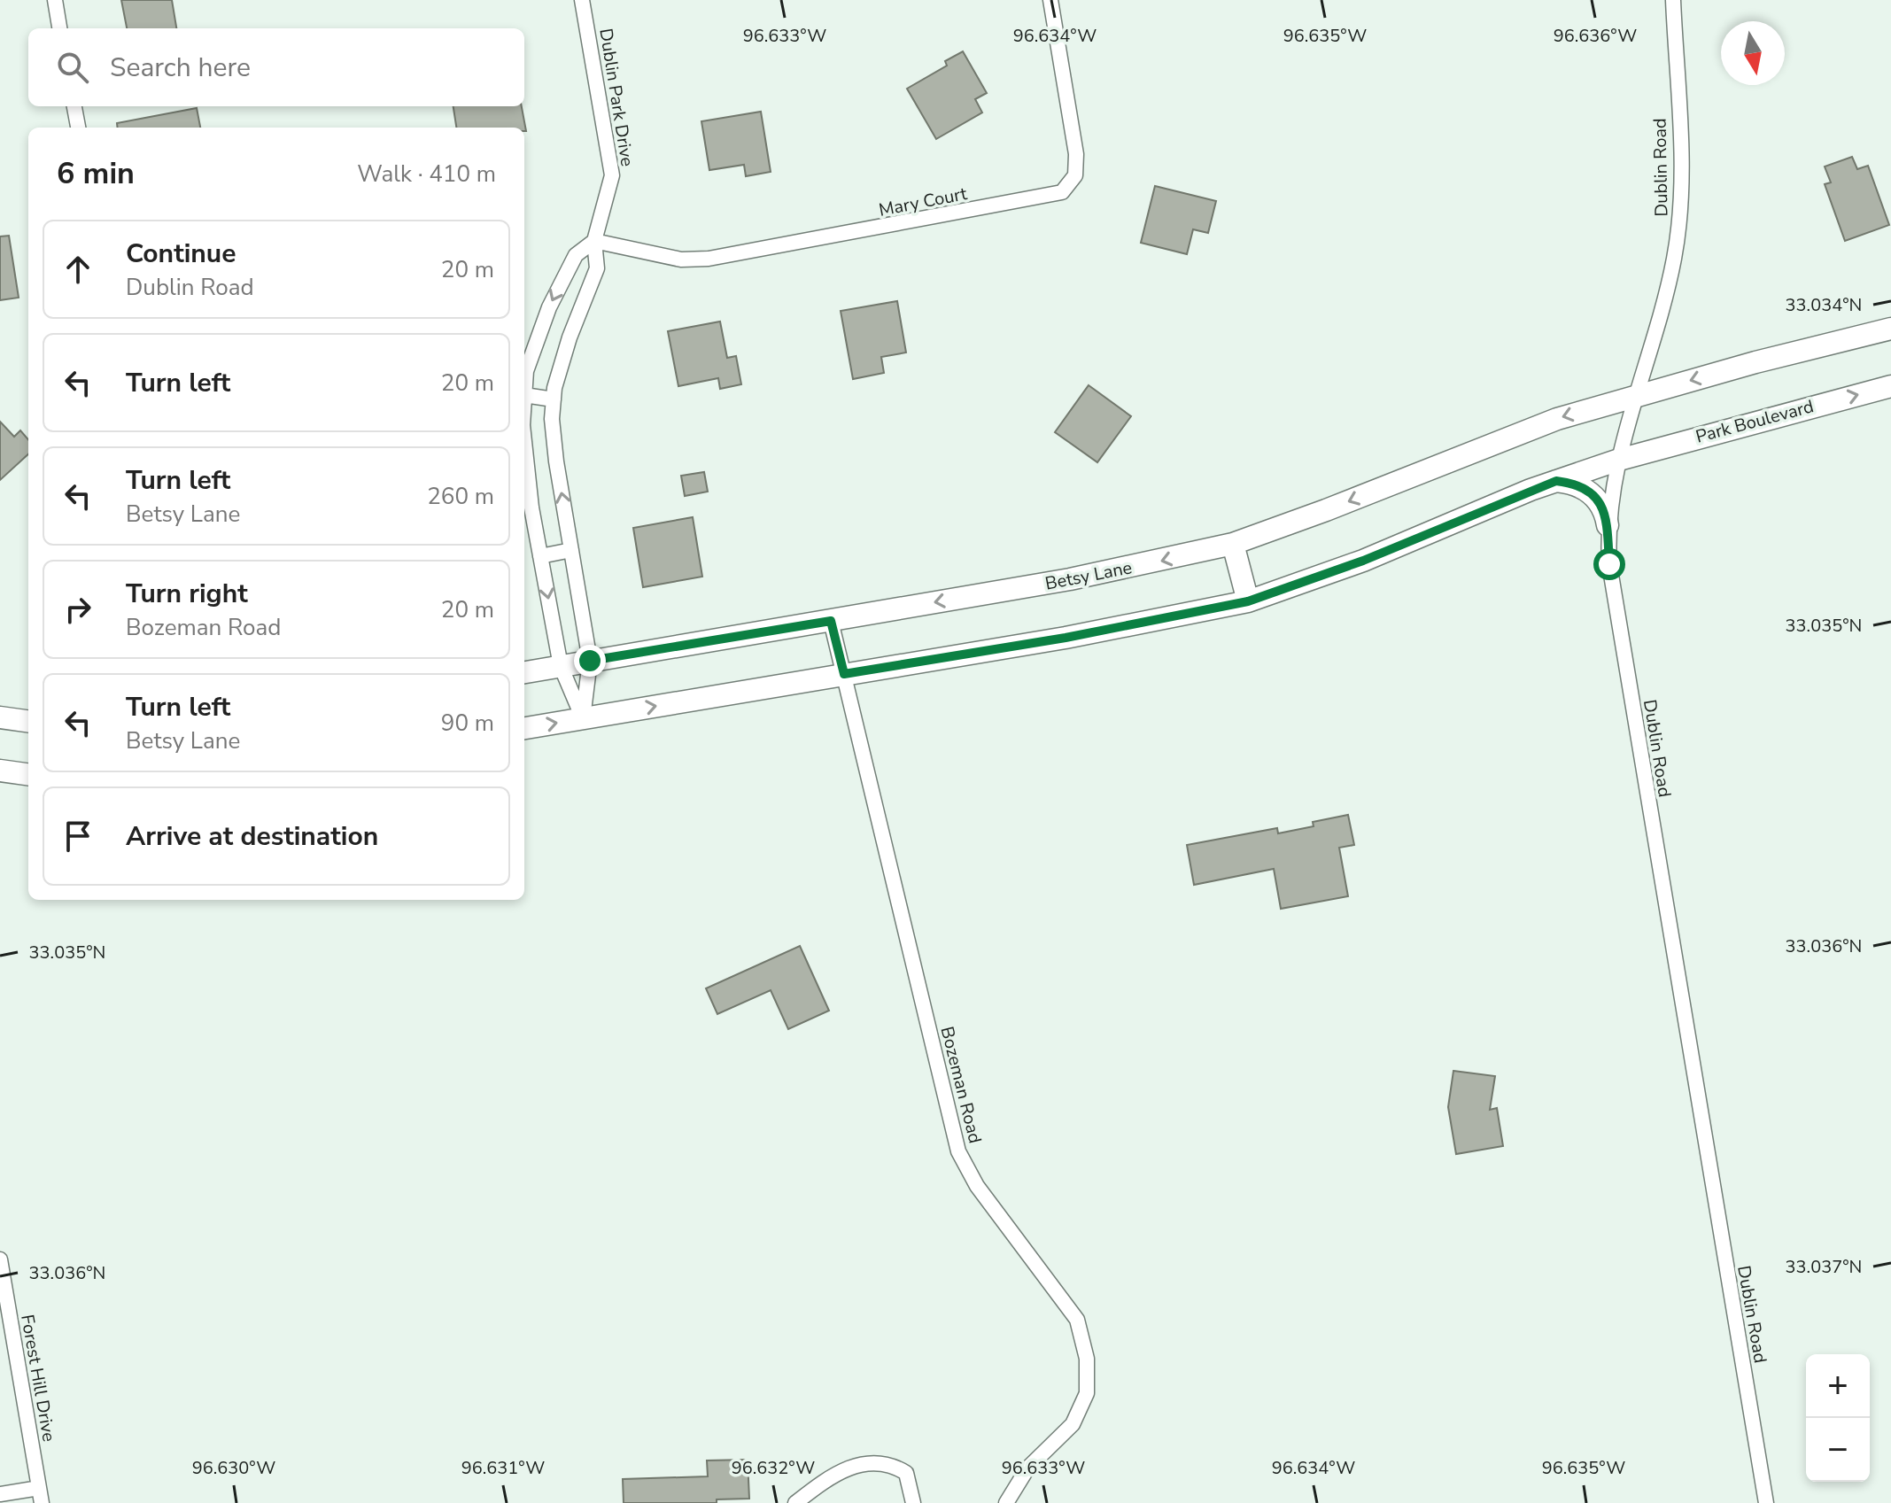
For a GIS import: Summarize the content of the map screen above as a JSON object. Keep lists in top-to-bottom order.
{
  "streets": {
    "main road": ["Park Boulevard", "Betsy Lane"],
    "street": [
      "Dublin Park Drive",
      "Dublin Road",
      "Mary Court",
      "Bozeman Road",
      "Forest Hill Drive"
    ]
  },
  "crossings": [
    ["Dublin Park Drive", "Mary Court"],
    ["Dublin Park Drive", "Betsy Lane"],
    ["Dublin Road", "Park Boulevard"],
    ["Dublin Road", "Betsy Lane"],
    ["Betsy Lane", "Bozeman Road"]
  ],
  "north": "bottom",
  "page": {
    "search": "Search here",
    "heading": ["6 min", "Walk · 410 m"],
    "list": [
      ["Continue", "Dublin Road", "20 m"],
      ["Turn left", "20 m"],
      ["Turn left", "Betsy Lane", "260 m"],
      ["Turn right", "Bozeman Road", "20 m"],
      ["Turn left", "Betsy Lane", "90 m"],
      "Arrive at destination"
    ],
    "map_buttons": ["+", "−"]
  },
  "coordinates": [
    "96.633°W",
    "96.634°W",
    "96.635°W",
    "96.636°W",
    "33.034°N",
    "33.035°N",
    "33.036°N",
    "33.037°N",
    "96.630°W",
    "96.631°W",
    "96.632°W"
  ]
}
